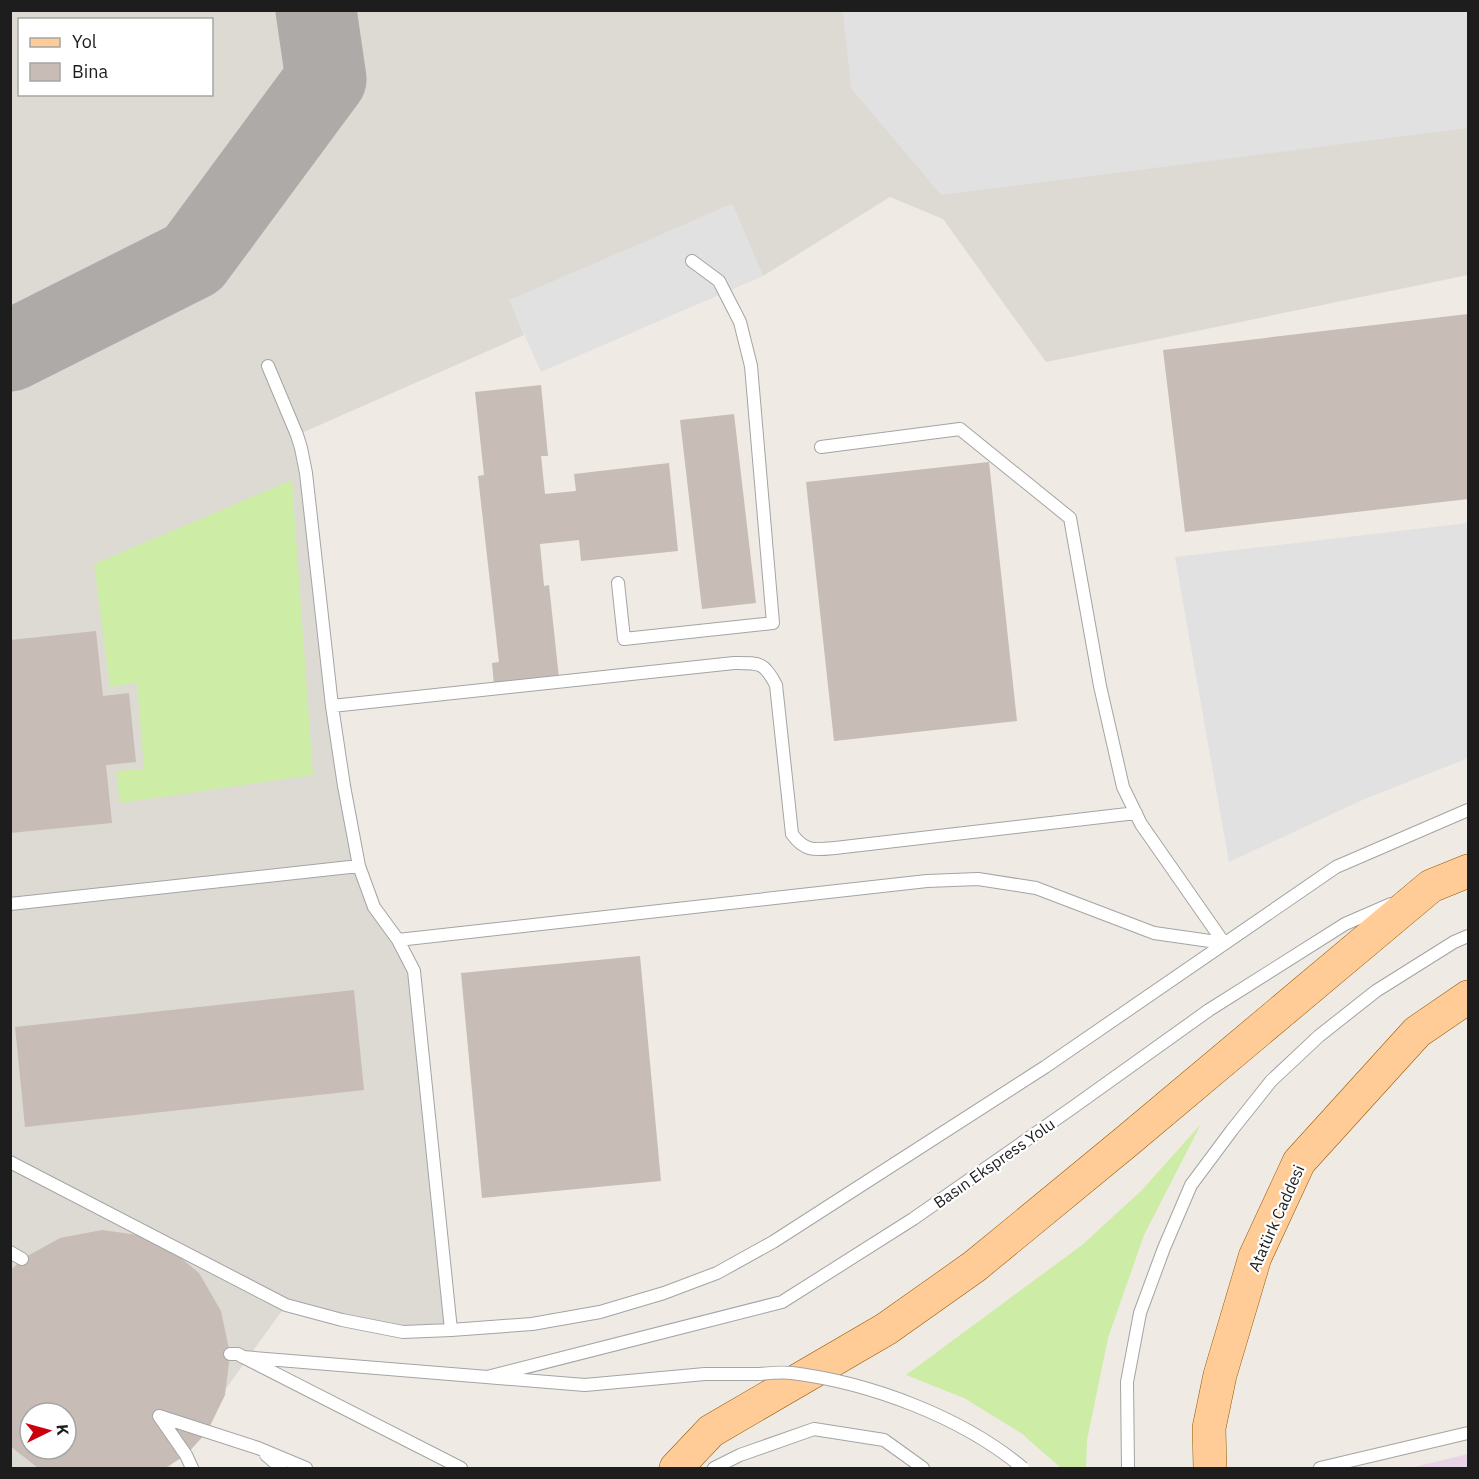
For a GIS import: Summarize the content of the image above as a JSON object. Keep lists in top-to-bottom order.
{
  "streets": {
    "main road": ["Basın Ekspress Yolu", "Atatürk Caddesi"]
  },
  "legend": ["Yol", "Bina"],
  "north": "right"
}
